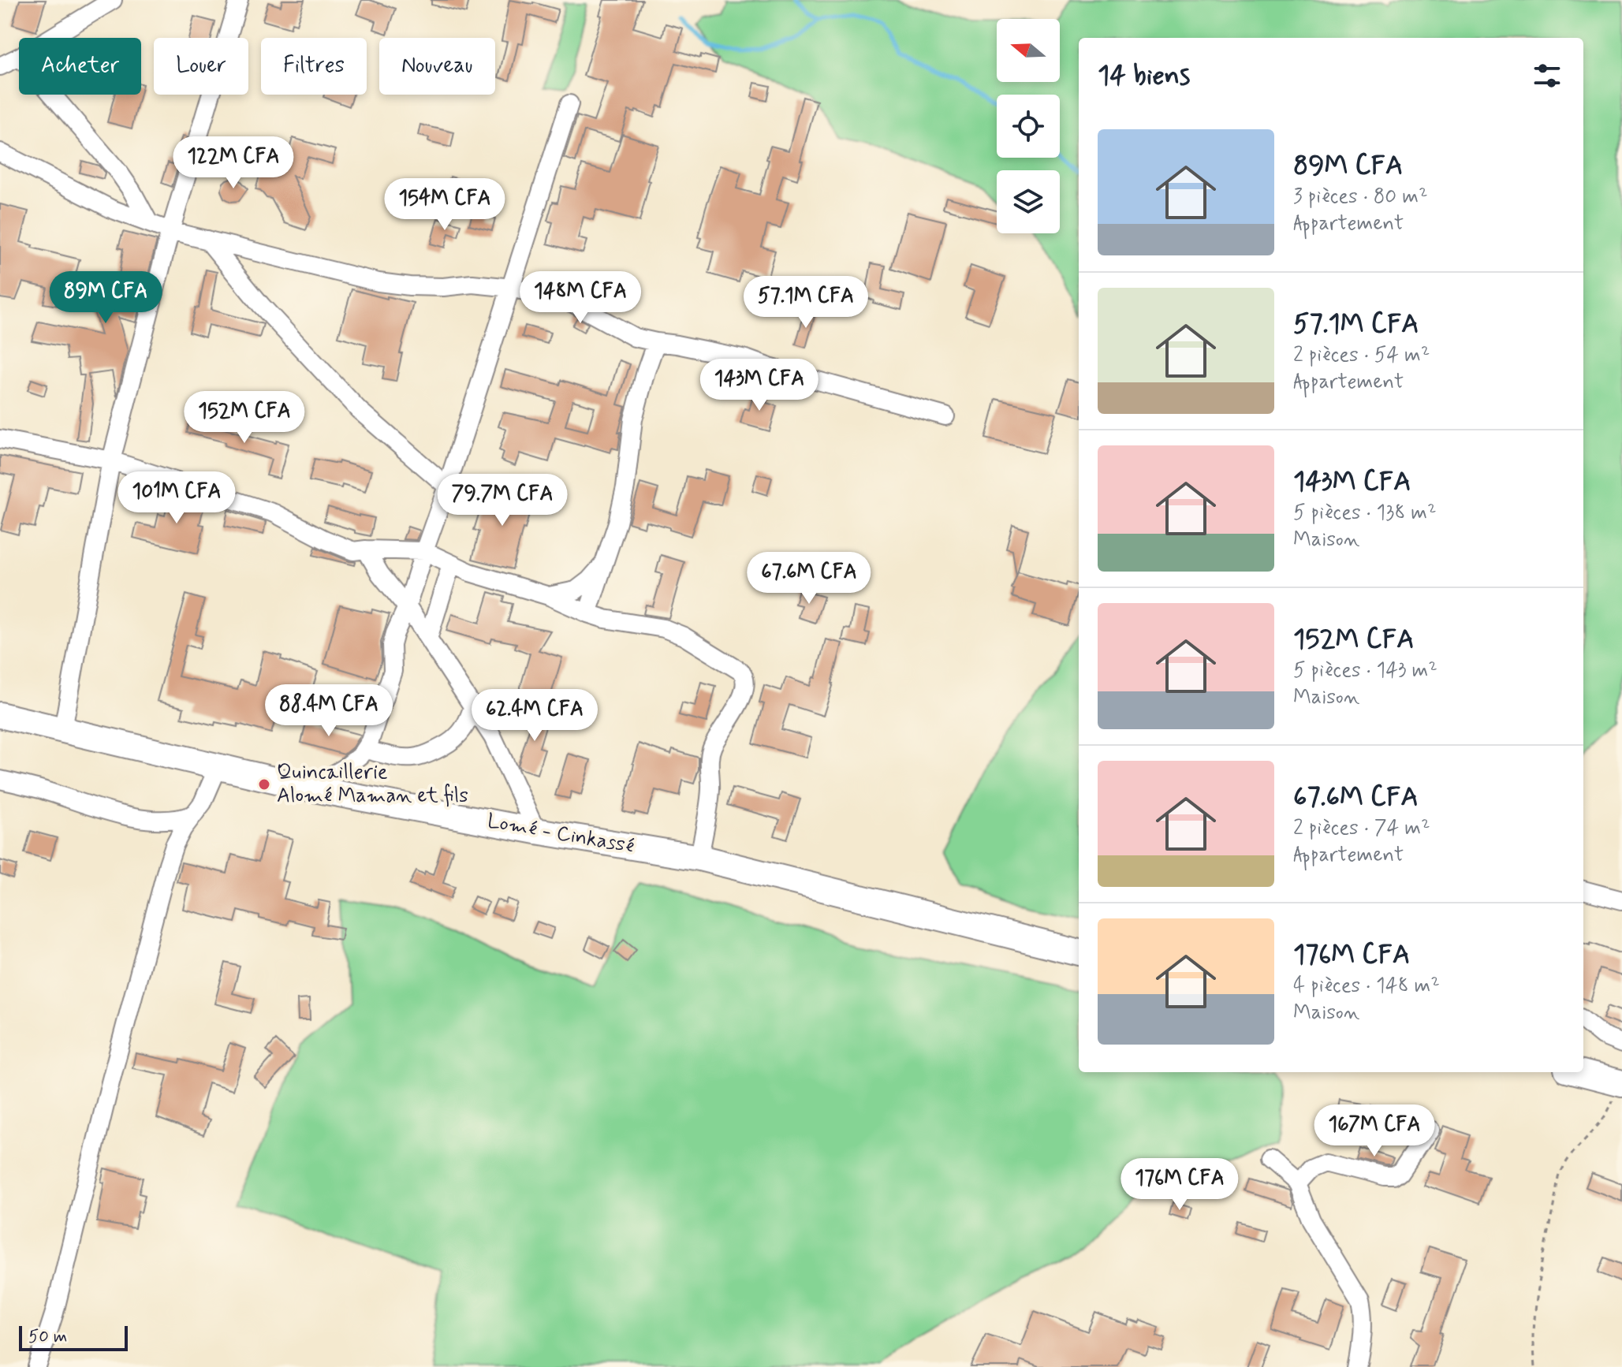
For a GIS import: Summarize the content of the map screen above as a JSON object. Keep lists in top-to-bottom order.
{
  "streets": {
    "highway": ["Lomé - Cinkassé"]
  },
  "places": ["Quincaillerie Alomé Maman et fils"],
  "scale_bar": "50 m",
  "north": "left",
  "page": {
    "chip": [
      "Acheter",
      "Louer",
      "Filtres",
      "Nouveau"
    ],
    "heading": "14 biens",
    "list": [
      {
        "name": "89M CFA",
        "note": "3 pièces · 80 m² · Appartement"
      },
      {
        "name": "57.1M CFA",
        "note": "2 pièces · 54 m² · Appartement"
      },
      {
        "name": "143M CFA",
        "note": "5 pièces · 138 m² · Maison"
      },
      {
        "name": "152M CFA",
        "note": "5 pièces · 143 m² · Maison"
      },
      {
        "name": "67.6M CFA",
        "note": "2 pièces · 74 m² · Appartement"
      },
      {
        "name": "176M CFA",
        "note": "4 pièces · 148 m² · Maison"
      }
    ],
    "price": [
      "122M CFA",
      "154M CFA",
      "89M CFA",
      "148M CFA",
      "57.1M CFA",
      "143M CFA",
      "152M CFA",
      "101M CFA",
      "79.7M CFA",
      "67.6M CFA",
      "88.4M CFA",
      "62.4M CFA",
      "167M CFA",
      "176M CFA"
    ],
    "scale": "50 m"
  }
}
